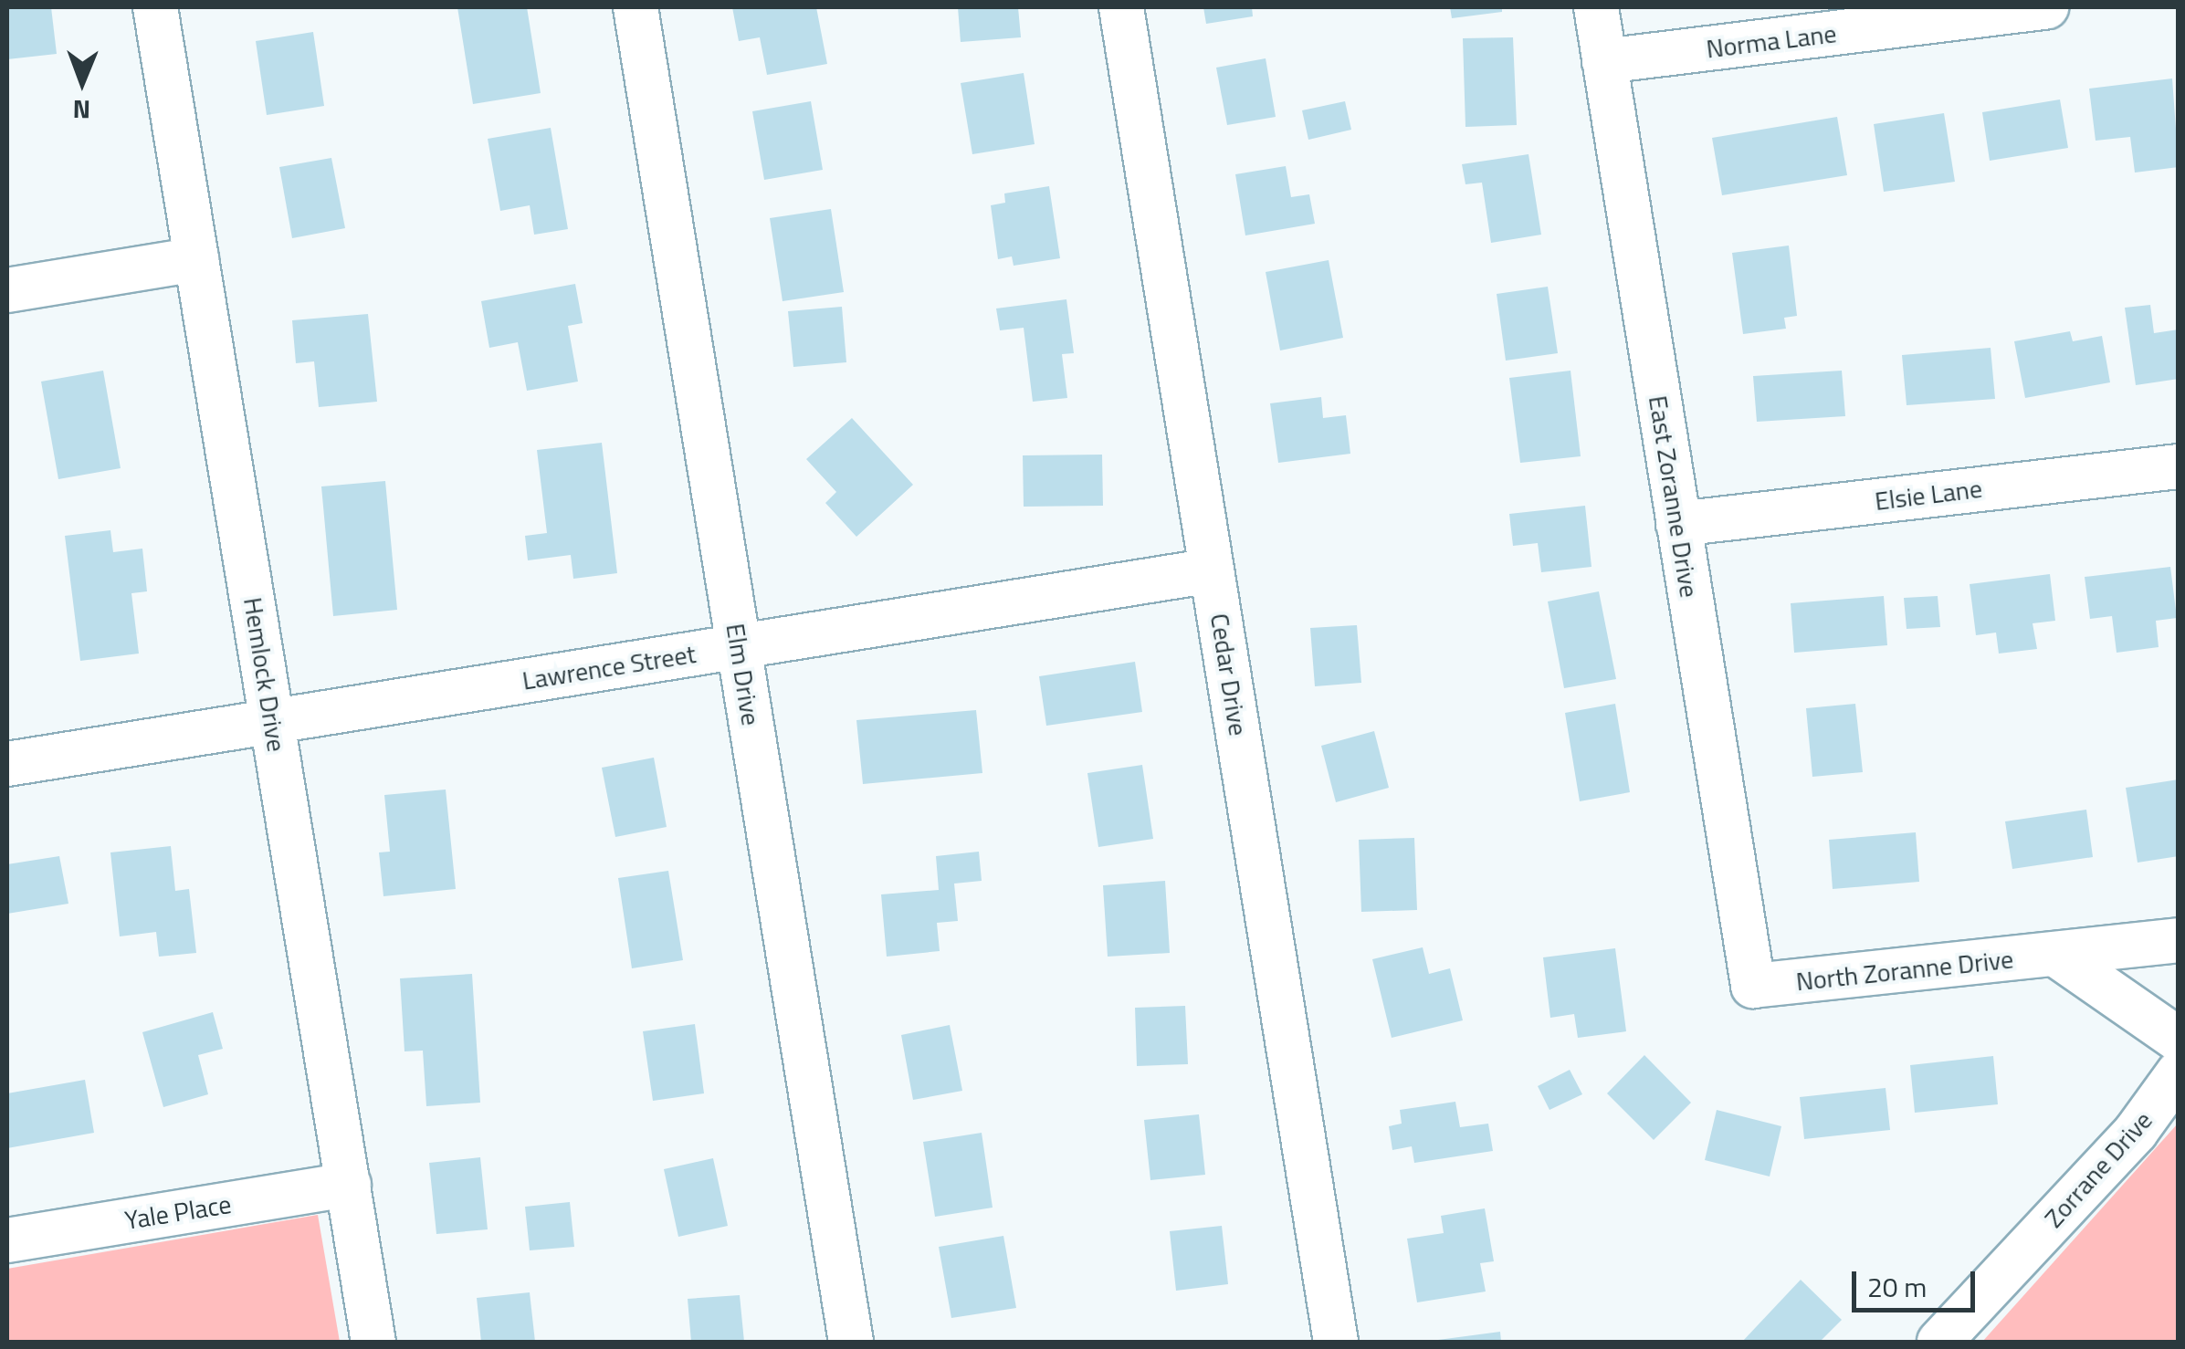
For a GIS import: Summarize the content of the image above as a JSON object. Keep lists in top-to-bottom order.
{
  "streets": {
    "street": [
      "Norma Lane",
      "Elsie Lane",
      "East Zoranne Drive",
      "Lawrence Street",
      "Hemlock Drive",
      "Elm Drive",
      "Cedar Drive",
      "North Zoranne Drive",
      "Zorrane Drive",
      "Yale Place"
    ]
  },
  "crossings": [
    ["Norma Lane", "East Zoranne Drive"],
    ["Elsie Lane", "East Zoranne Drive"],
    ["East Zoranne Drive", "North Zoranne Drive"],
    ["Lawrence Street", "Hemlock Drive"],
    ["Lawrence Street", "Elm Drive"],
    ["Lawrence Street", "Cedar Drive"],
    ["Hemlock Drive", "Yale Place"]
  ],
  "scale_bar": "20 m",
  "north": "bottom"
}
